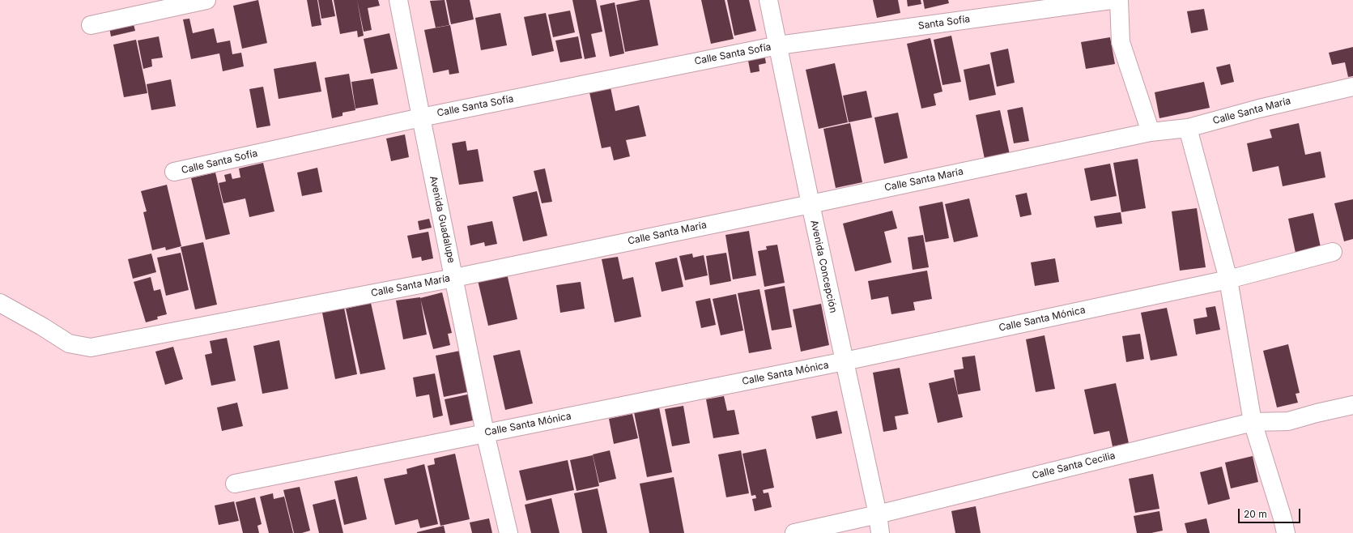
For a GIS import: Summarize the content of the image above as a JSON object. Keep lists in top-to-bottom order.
{
  "streets": {
    "street": [
      "Santa Sofía",
      "Calle Santa Sofía",
      "Calle Santa María",
      "Avenida Guadalupe",
      "Avenida Concepción",
      "Calle Santa Mónica",
      "Calle Santa Cecilia"
    ]
  },
  "crossings": [
    ["Santa Sofía", "Calle Santa Sofía"],
    ["Santa Sofía", "Avenida Concepción"],
    ["Calle Santa Sofía", "Avenida Guadalupe"],
    ["Calle Santa Sofía", "Avenida Concepción"],
    ["Calle Santa María", "Avenida Guadalupe"],
    ["Calle Santa María", "Avenida Concepción"],
    ["Avenida Guadalupe", "Calle Santa Mónica"],
    ["Avenida Concepción", "Calle Santa Mónica"],
    ["Avenida Concepción", "Calle Santa Cecilia"]
  ],
  "scale_bar": "20 m"
}
